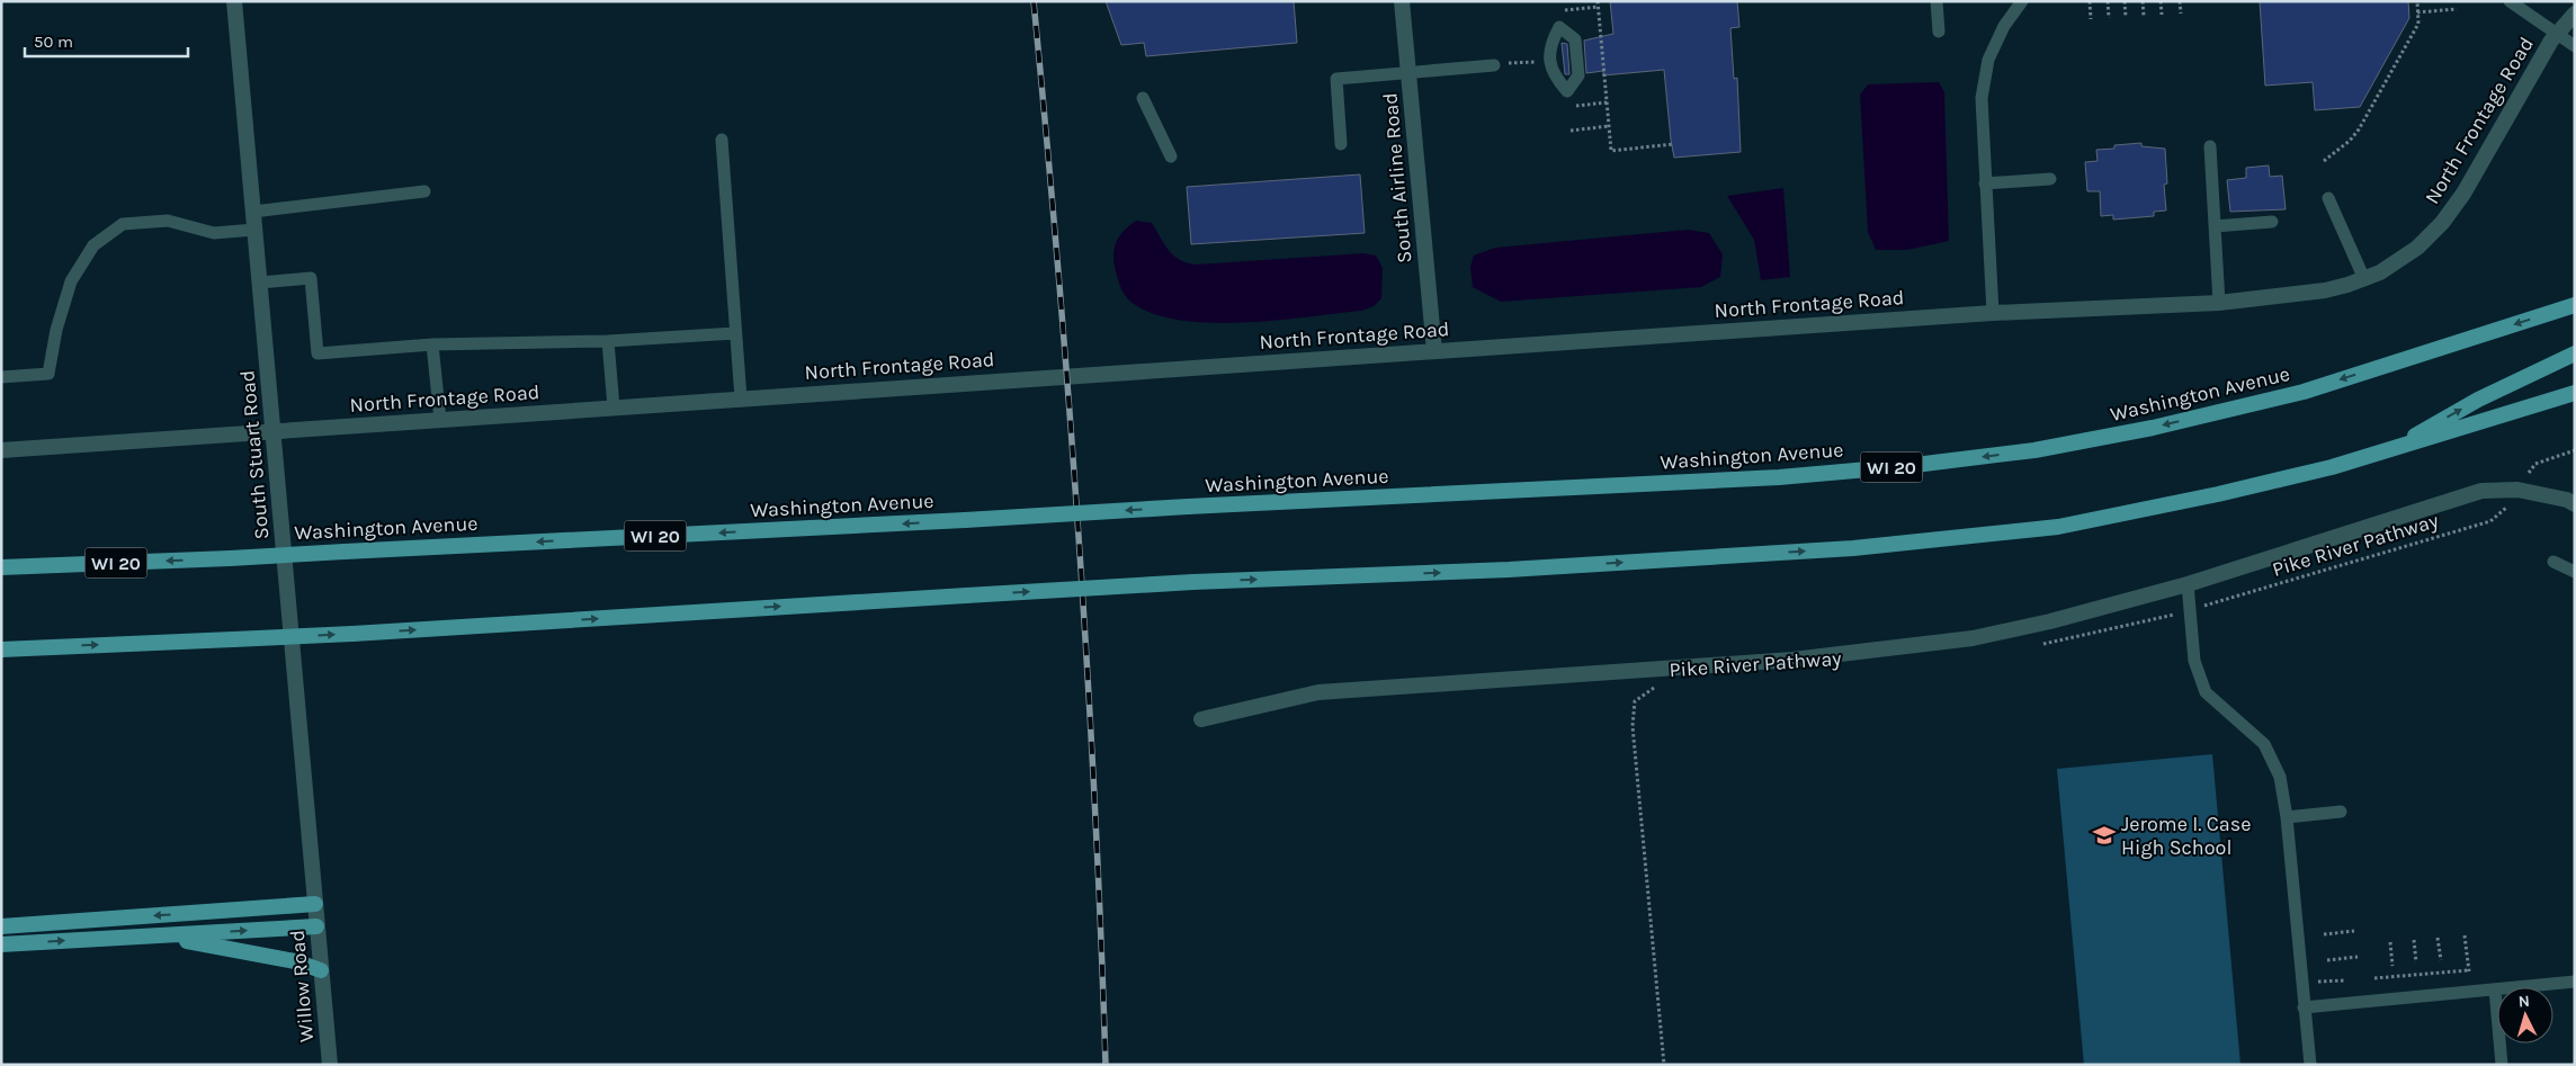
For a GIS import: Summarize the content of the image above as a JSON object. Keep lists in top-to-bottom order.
{
  "streets": {
    "main road": ["Washington Avenue", "WI 20"],
    "street": [
      "North Frontage Road",
      "South Airline Road",
      "South Stuart Road",
      "Willow Road"
    ],
    "path": ["Pike River Pathway"]
  },
  "crossings": [
    ["North Frontage Road", "South Airline Road"],
    ["North Frontage Road", "South Stuart Road"],
    ["South Stuart Road", "Willow Road"]
  ],
  "places": {
    "school or university": ["Jerome I. Case High School"]
  },
  "scale_bar": "50 m",
  "north": "top"
}
